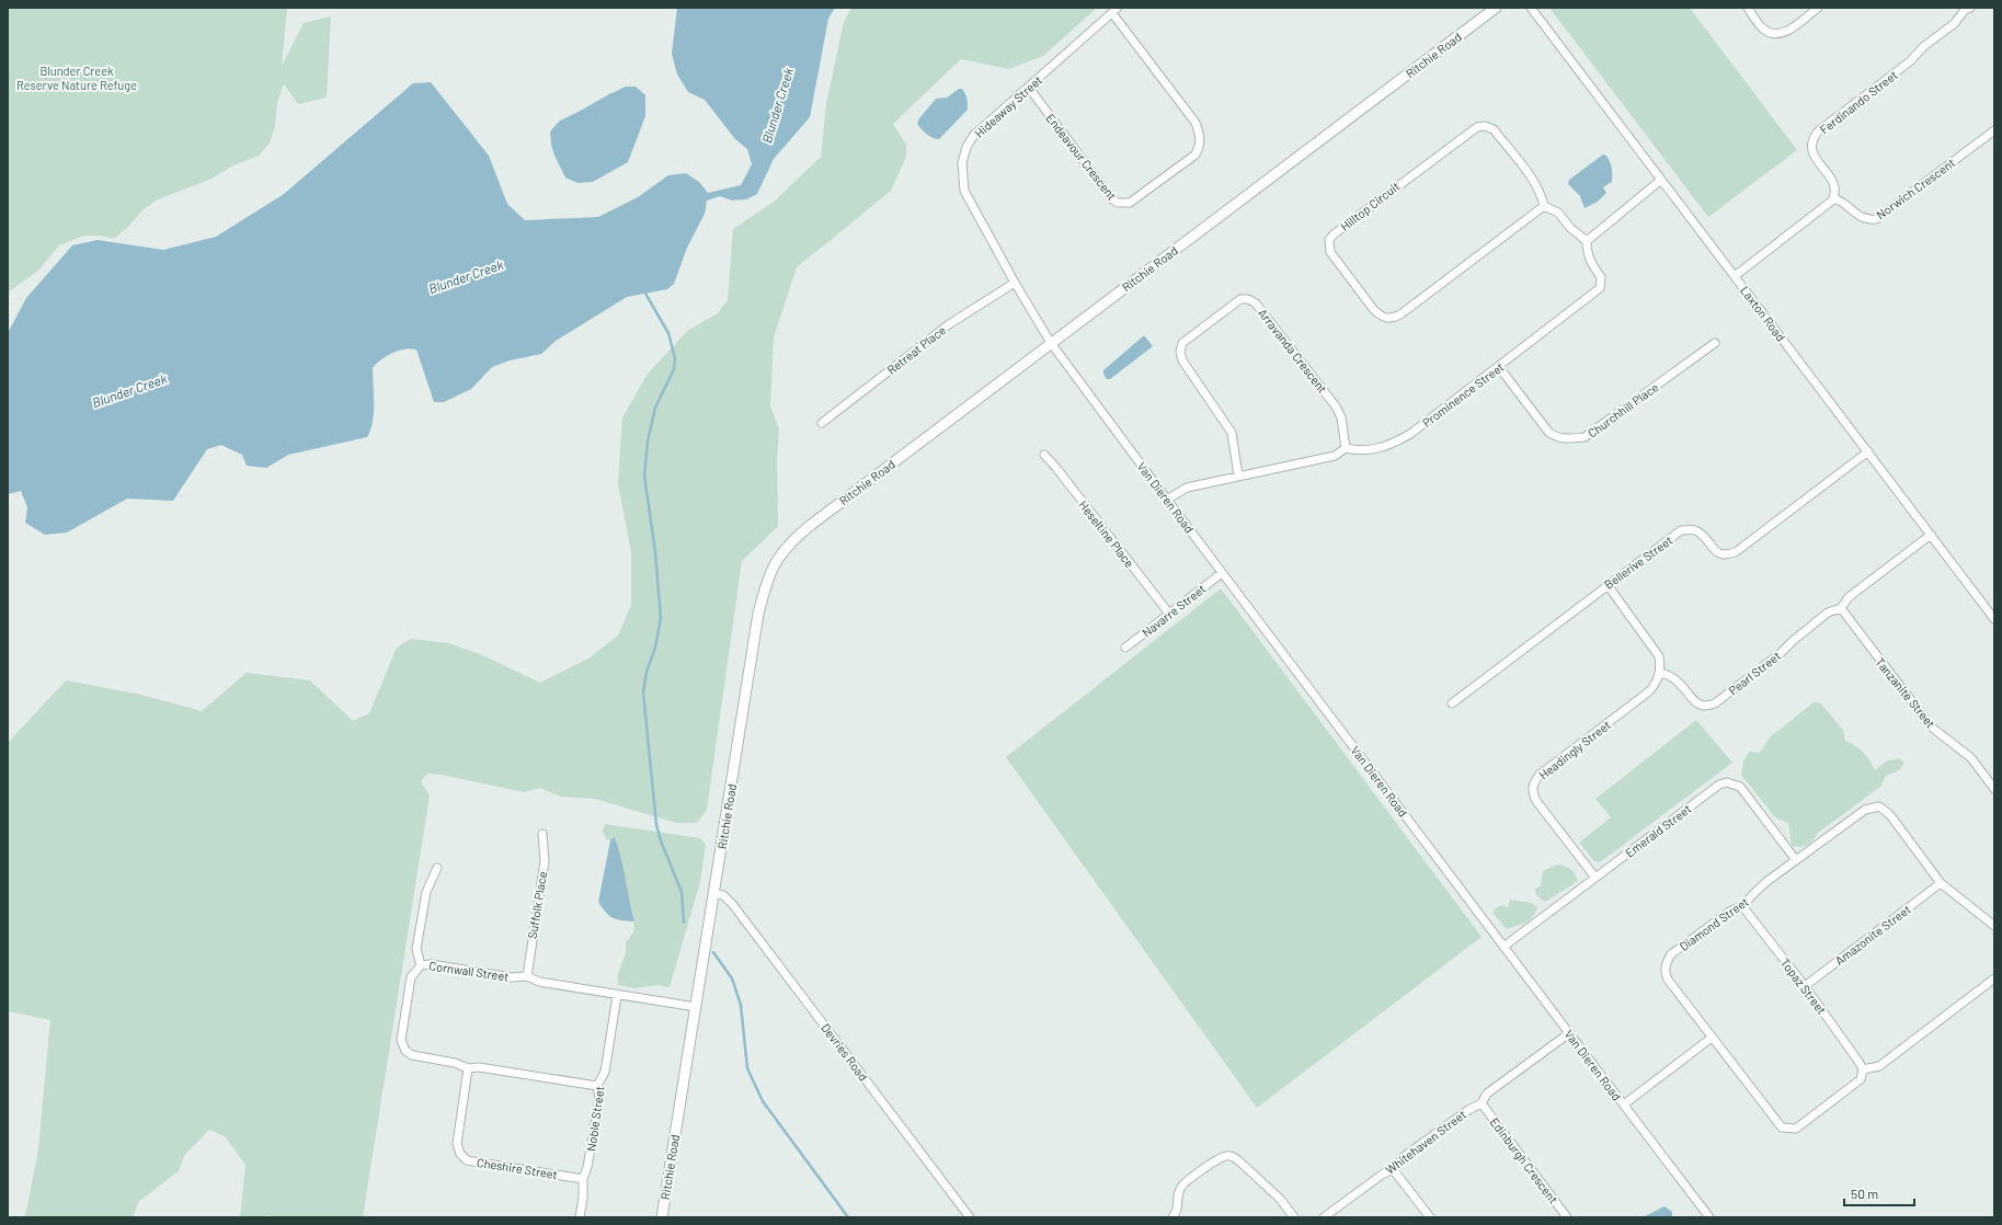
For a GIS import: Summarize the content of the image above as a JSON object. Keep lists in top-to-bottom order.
{
  "streets": {
    "street": [
      "Ritchie Road",
      "Ferdinando Street",
      "Hideaway Street",
      "Endeavour Crescent",
      "Norwich Crescent",
      "Hilltop Circuit",
      "Laxton Road",
      "Retreat Place",
      "Arravanda Crescent",
      "Prominence Street",
      "Churchhill Place",
      "Van Dieren Road",
      "Heseltine Place",
      "Bellerive Street",
      "Navarre Street",
      "Pearl Street",
      "Tanzanite Street",
      "Headingly Street",
      "Emerald Street",
      "Suffolk Place",
      "Diamond Street",
      "Amazonite Street",
      "Cornwall Street",
      "Topaz Street",
      "Devries Road",
      "Noble Street",
      "Whitehaven Street",
      "Edinburgh Crescent",
      "Cheshire Street"
    ]
  },
  "crossings": [
    ["Ritchie Road", "Hideaway Street"],
    ["Ritchie Road", "Van Dieren Road"],
    ["Ritchie Road", "Cornwall Street"],
    ["Ritchie Road", "Devries Road"],
    ["Ferdinando Street", "Norwich Crescent"],
    ["Hideaway Street", "Endeavour Crescent"],
    ["Hideaway Street", "Retreat Place"],
    ["Hideaway Street", "Van Dieren Road"],
    ["Laxton Road", "Bellerive Street"],
    ["Laxton Road", "Pearl Street"],
    ["Arravanda Crescent", "Prominence Street"],
    ["Prominence Street", "Churchhill Place"],
    ["Van Dieren Road", "Navarre Street"],
    ["Van Dieren Road", "Emerald Street"],
    ["Van Dieren Road", "Whitehaven Street"],
    ["Heseltine Place", "Navarre Street"],
    ["Pearl Street", "Tanzanite Street"],
    ["Pearl Street", "Headingly Street"],
    ["Headingly Street", "Emerald Street"],
    ["Emerald Street", "Diamond Street"],
    ["Suffolk Place", "Cornwall Street"],
    ["Diamond Street", "Amazonite Street"],
    ["Diamond Street", "Topaz Street"],
    ["Amazonite Street", "Topaz Street"],
    ["Cornwall Street", "Noble Street"],
    ["Cornwall Street", "Cheshire Street"],
    ["Noble Street", "Cheshire Street"],
    ["Whitehaven Street", "Edinburgh Crescent"]
  ],
  "water": ["Blunder Creek"],
  "parks": ["Blunder Creek Reserve Nature Refuge"],
  "scale_bar": "50 m"
}
